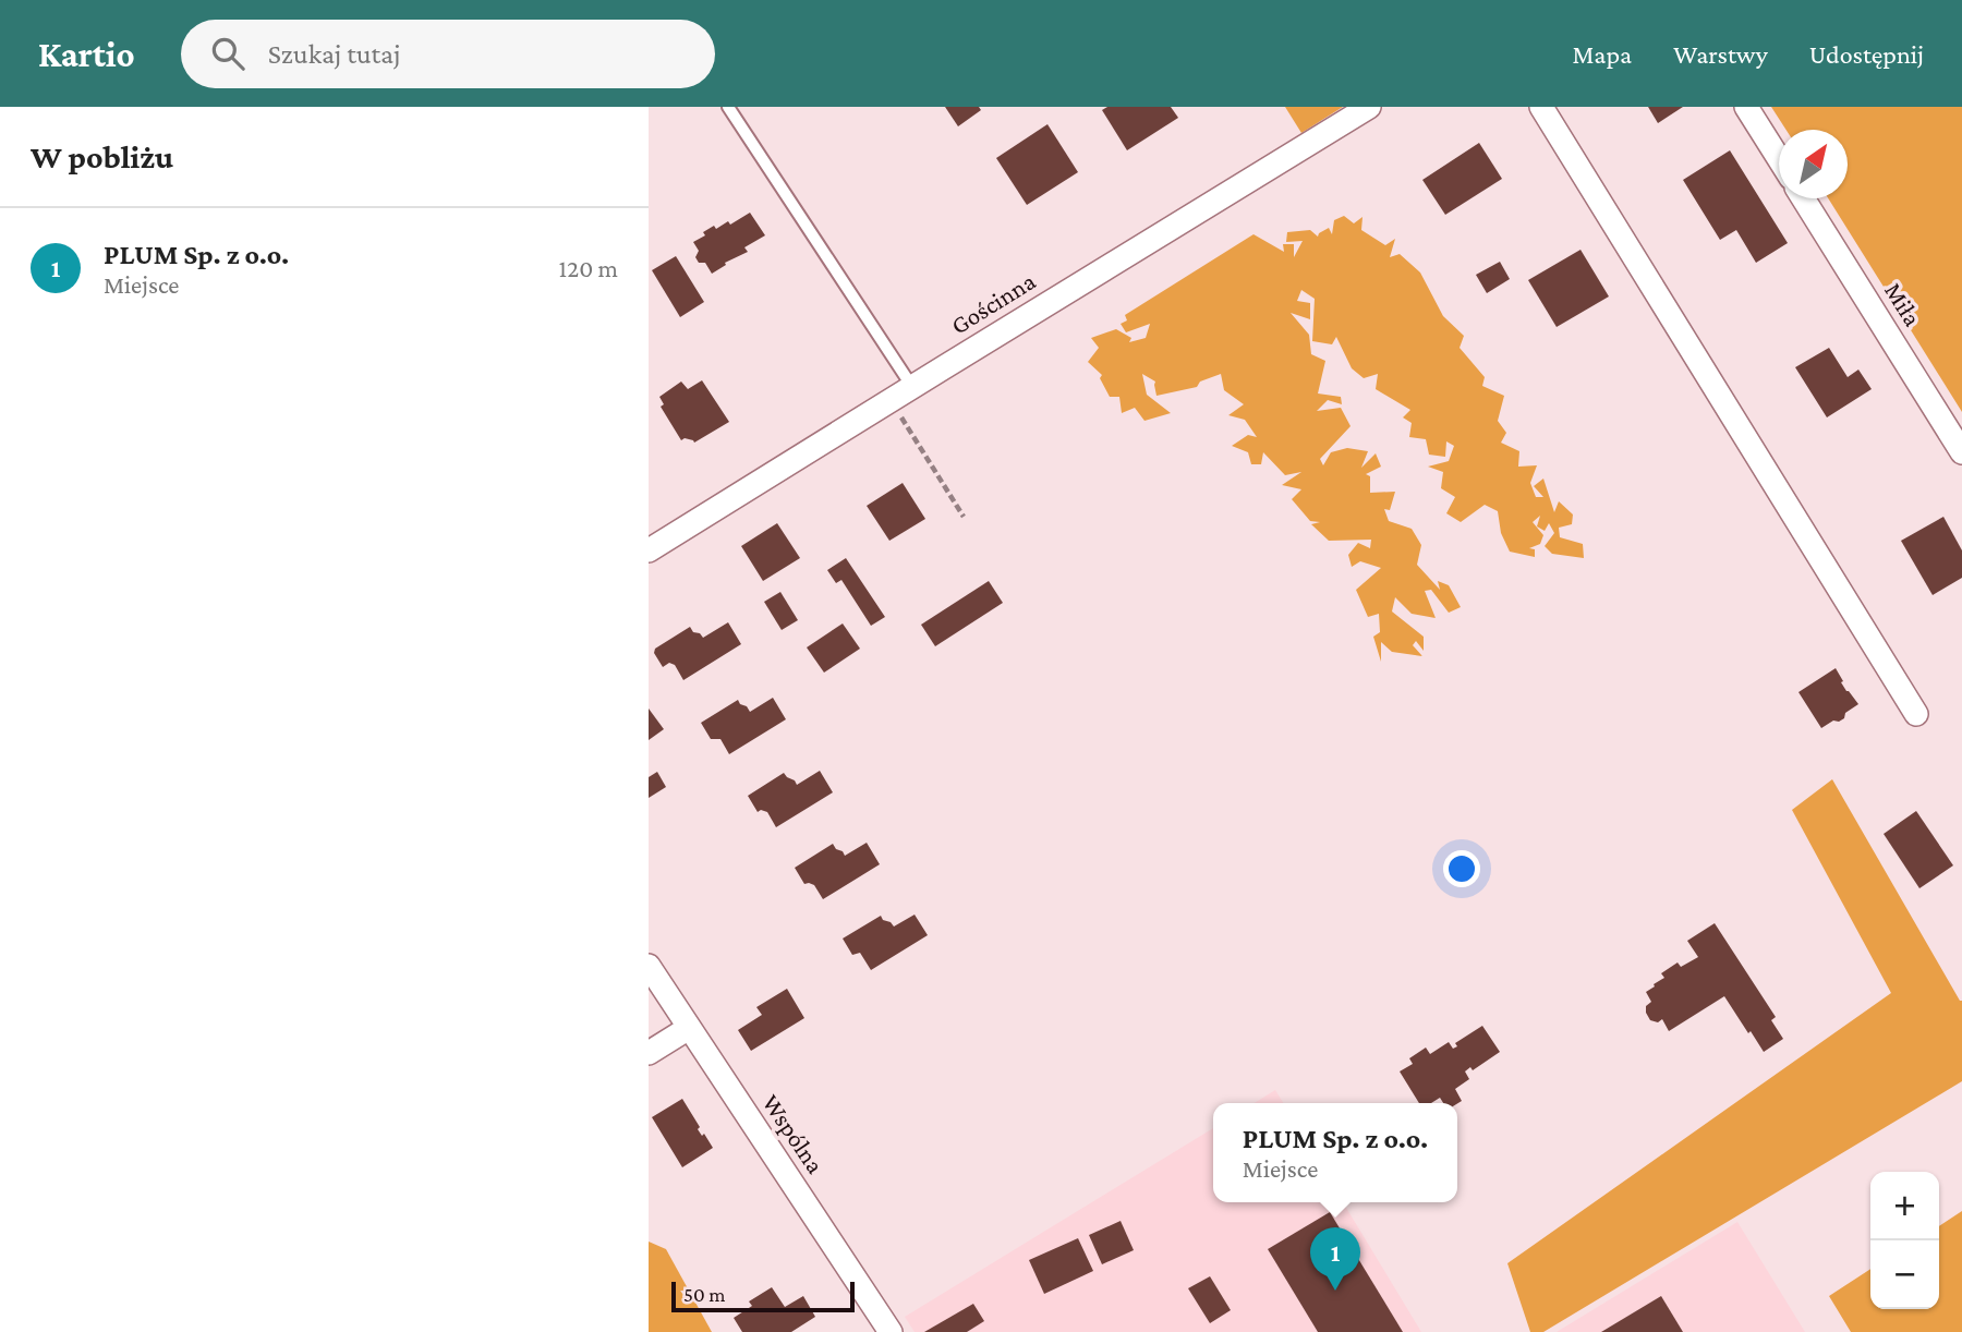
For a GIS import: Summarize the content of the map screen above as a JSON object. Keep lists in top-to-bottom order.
{
  "streets": {
    "street": ["Gościnna", "Miła", "Wspólna"]
  },
  "scale_bar": "50 m",
  "north": "top right",
  "page": {
    "header": "Kartio",
    "search": "Szukaj tutaj",
    "nav": ["Mapa", "Warstwy", "Udostępnij"],
    "heading": "W pobliżu",
    "list": [
      {
        "mark": "1",
        "name": "PLUM Sp. z o.o.",
        "note": "Miejsce",
        "value": "120 m"
      }
    ],
    "popup": ["PLUM Sp. z o.o.", "Miejsce"],
    "map_buttons": ["+", "−"],
    "pins": "1",
    "scale": "50 m"
  }
}
